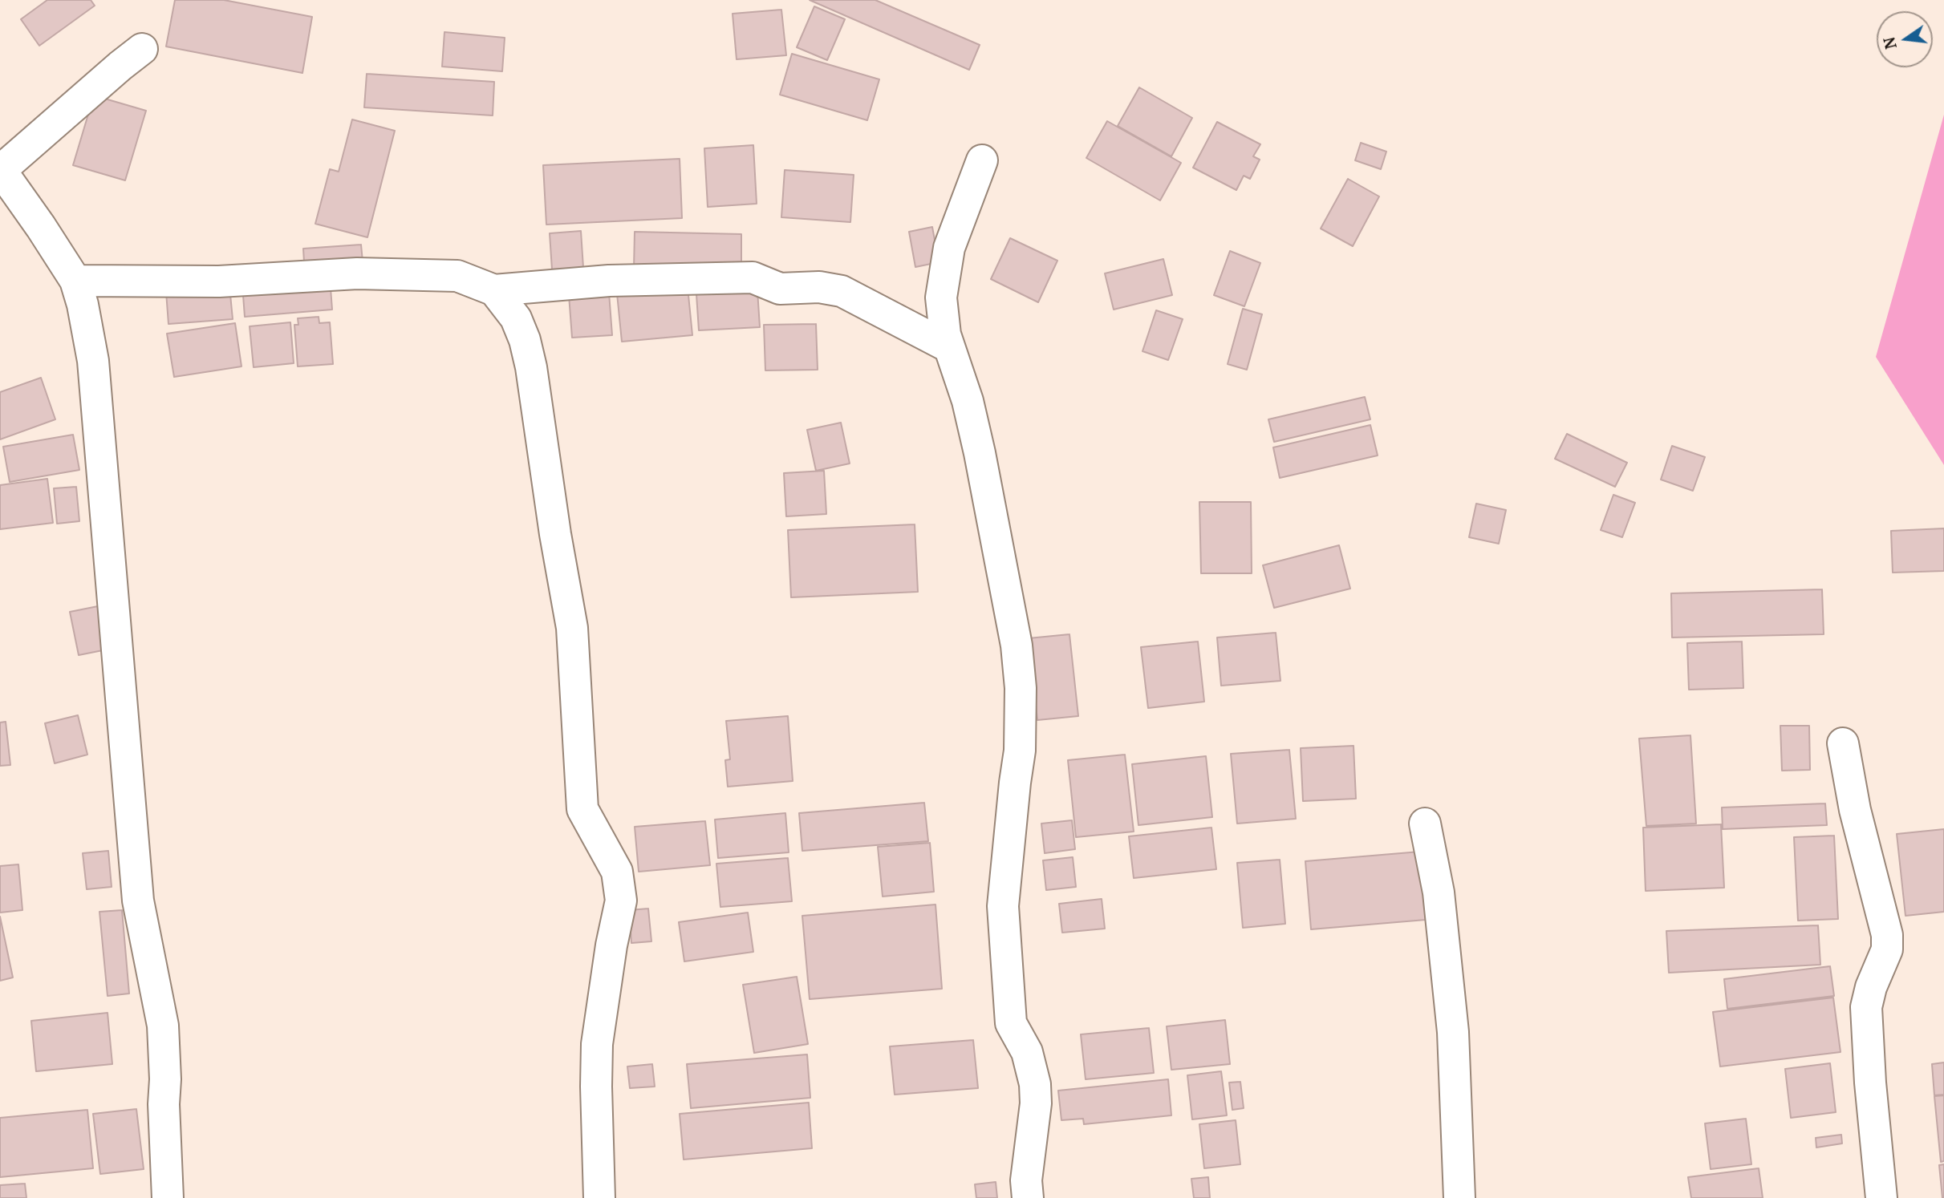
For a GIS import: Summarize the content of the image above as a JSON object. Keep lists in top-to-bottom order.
{
  "north": "left"
}
